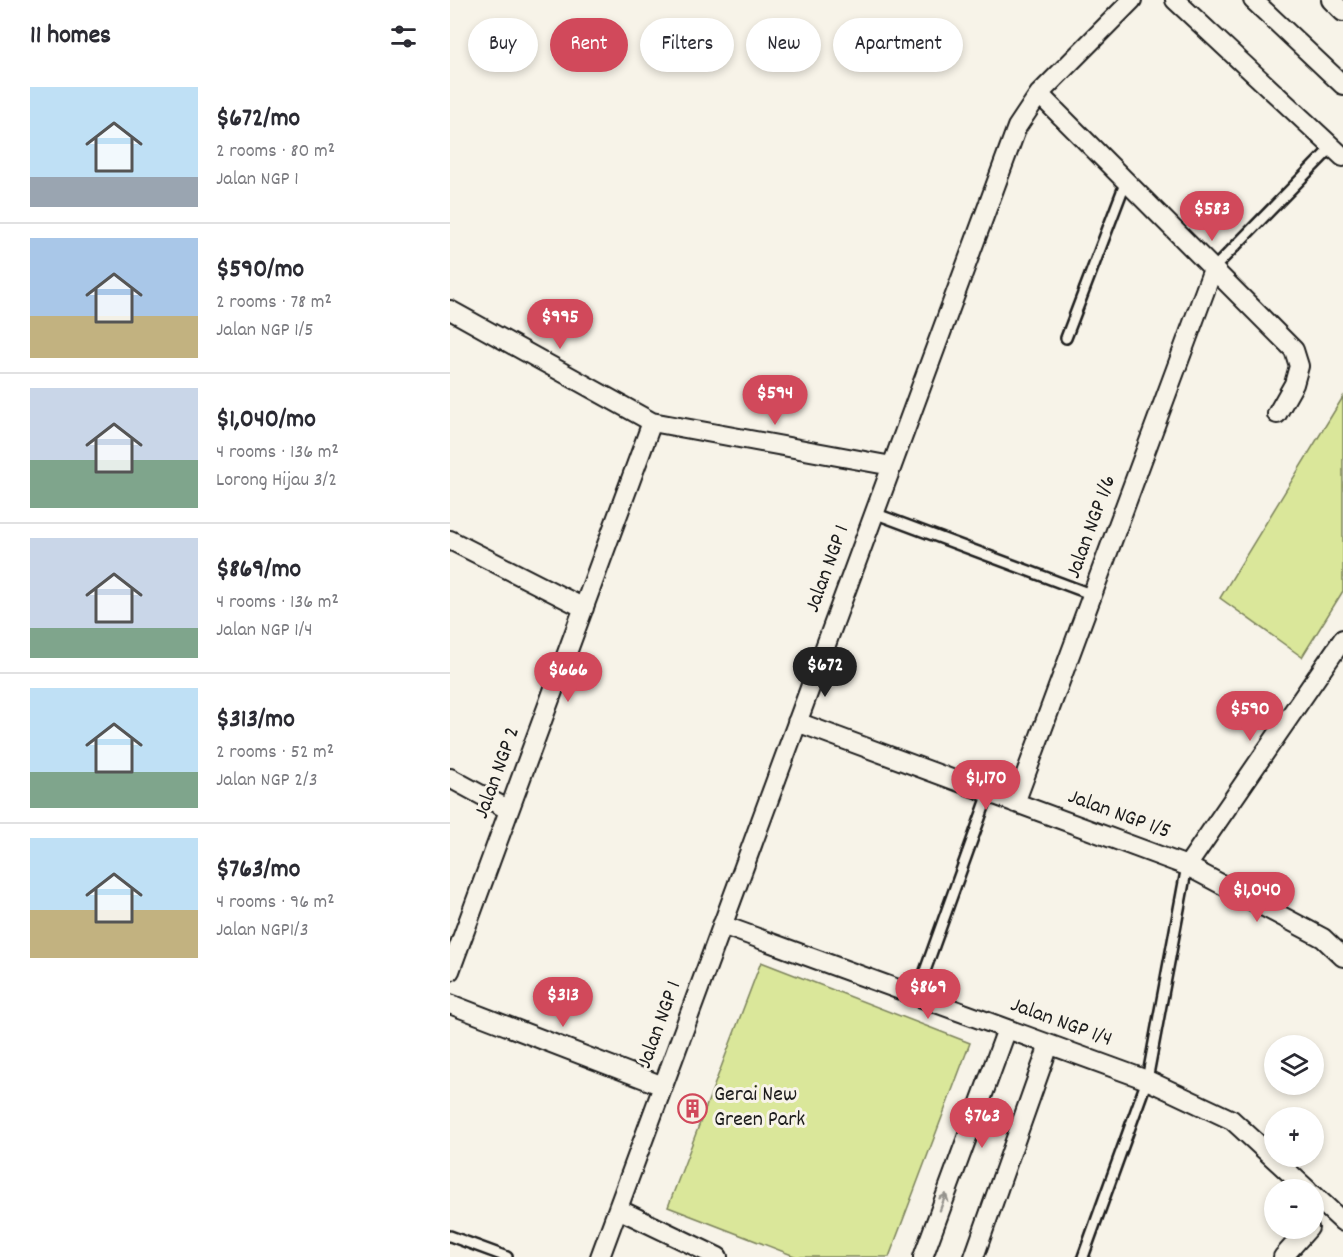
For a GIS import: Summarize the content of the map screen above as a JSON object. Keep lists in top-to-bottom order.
{
  "streets": {
    "street": [
      "Jalan NGP 1/6",
      "Jalan NGP 1",
      "Jalan NGP 2",
      "Jalan NGP 1/5",
      "Jalan NGP 1/4"
    ]
  },
  "crossings": [
    ["Jalan NGP 1/6", "Jalan NGP 1/5"],
    ["Jalan NGP 1", "Jalan NGP 1/5"],
    ["Jalan NGP 1", "Jalan NGP 1/4"]
  ],
  "places": {
    "building": ["Gerai New Green Park"]
  },
  "page": {
    "heading": "11 homes",
    "chip": [
      "Buy",
      "Rent",
      "Filters",
      "New",
      "Apartment"
    ],
    "list": [
      {
        "name": "$672/mo",
        "note": "2 rooms · 80 m² · Jalan NGP 1"
      },
      {
        "name": "$590/mo",
        "note": "2 rooms · 78 m² · Jalan NGP 1/5"
      },
      {
        "name": "$1,040/mo",
        "note": "4 rooms · 136 m² · Lorong Hijau 3/2"
      },
      {
        "name": "$869/mo",
        "note": "4 rooms · 136 m² · Jalan NGP 1/4"
      },
      {
        "name": "$313/mo",
        "note": "2 rooms · 52 m² · Jalan NGP 2/3"
      },
      {
        "name": "$763/mo",
        "note": "4 rooms · 96 m² · Jalan NGP1/3"
      }
    ],
    "price": [
      "$583",
      "$995",
      "$594",
      "$672",
      "$666",
      "$590",
      "$1,170",
      "$1,040",
      "$869",
      "$313",
      "$763"
    ],
    "map_buttons": ["+", "−"]
  }
}
